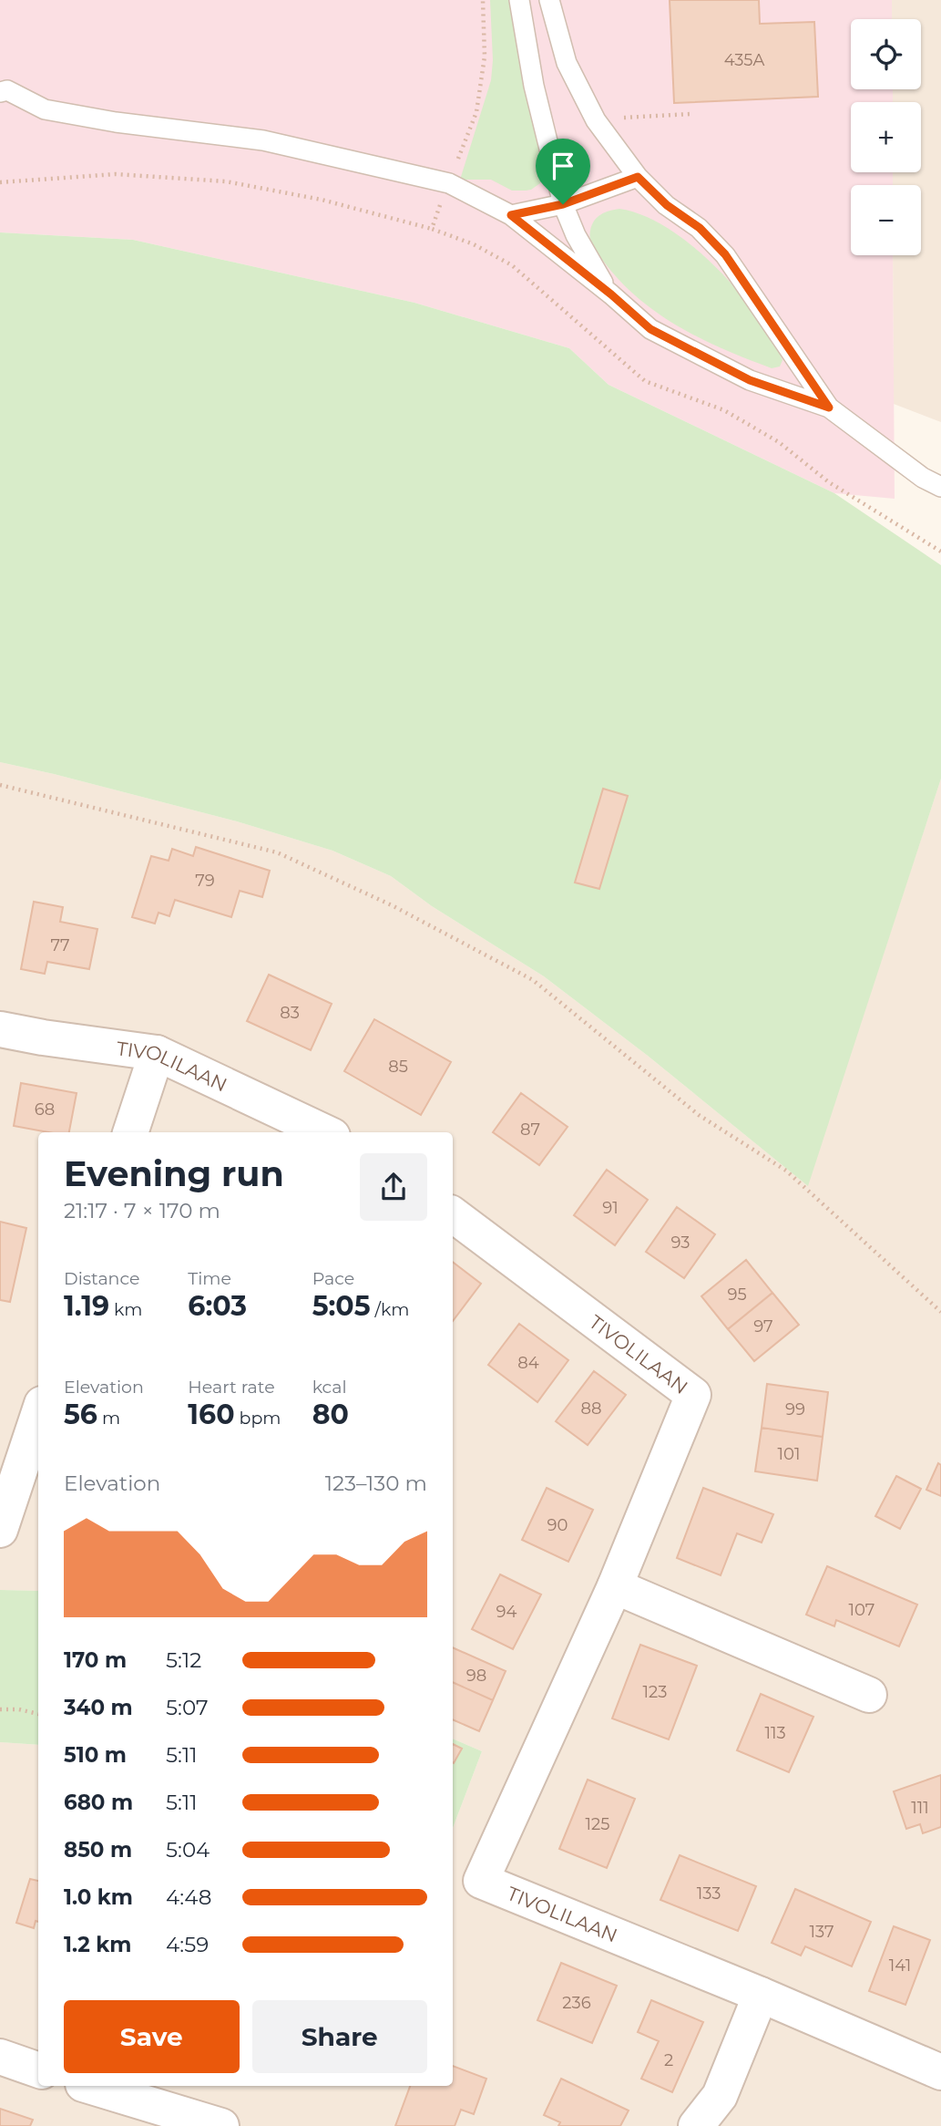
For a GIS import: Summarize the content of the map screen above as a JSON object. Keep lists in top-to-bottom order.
{
  "streets": {
    "street": ["TIVOLILAAN"]
  },
  "house_numbers": [
    "435A",
    "79",
    "77",
    "83",
    "85",
    "68",
    "87",
    "91",
    "93",
    "95",
    "97",
    "84",
    "88",
    "99",
    "101",
    "90",
    "107",
    "94",
    "98",
    "123",
    "113",
    "111",
    "125",
    "133",
    "137",
    "141",
    "236",
    "2"
  ],
  "page": {
    "map_buttons": ["+", "−"],
    "heading": ["Evening run", "21:17 · 7 × 170 m"],
    "stats": [
      ["Distance", "1.19 km"],
      ["Time", "6:03"],
      ["Pace", "5:05 /km"],
      ["Elevation", "56 m"],
      ["Heart rate", "160 bpm"],
      ["kcal", "80"]
    ],
    "chart": ["Elevation", "123–130 m"],
    "list": [
      {
        "name": "170 m",
        "note": "5:12"
      },
      {
        "name": "340 m",
        "note": "5:07"
      },
      {
        "name": "510 m",
        "note": "5:11"
      },
      {
        "name": "680 m",
        "note": "5:11"
      },
      {
        "name": "850 m",
        "note": "5:04"
      },
      {
        "name": "1.0 km",
        "note": "4:48"
      },
      {
        "name": "1.2 km",
        "note": "4:59"
      }
    ],
    "buttons": ["Save", "Share"]
  }
}
